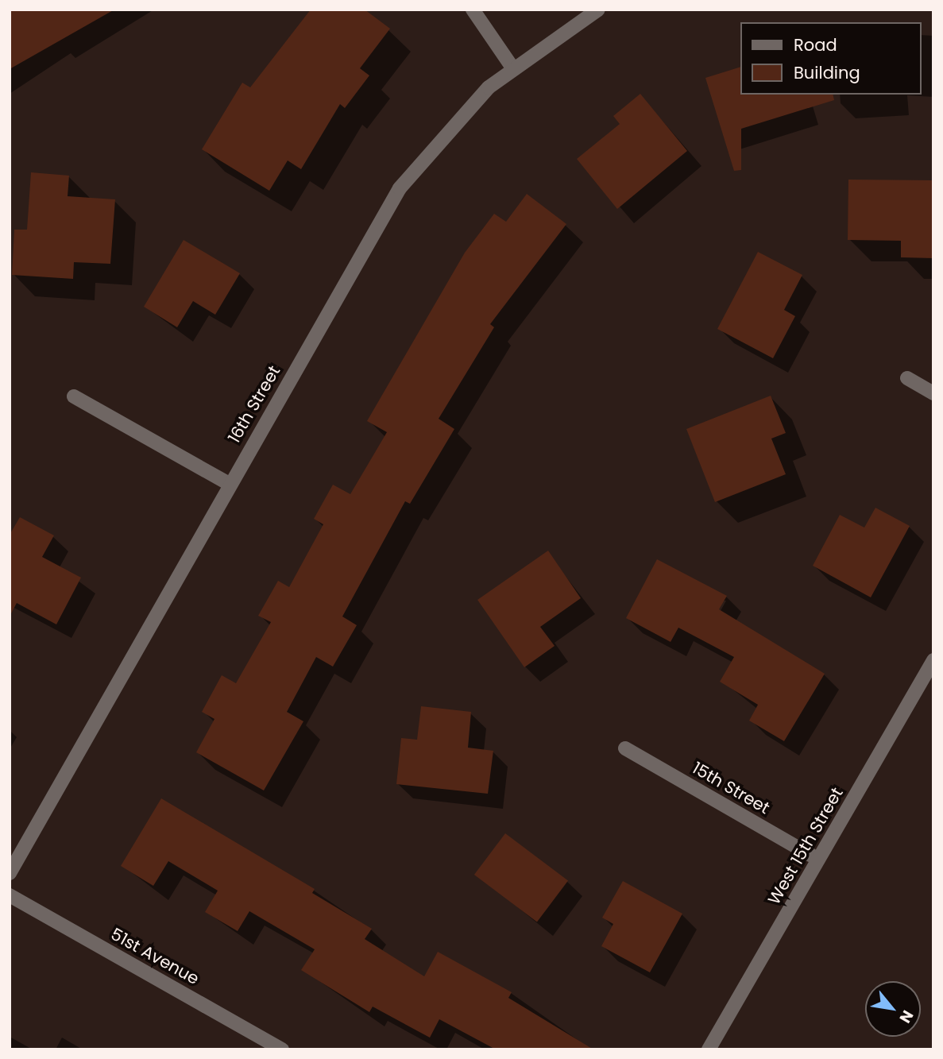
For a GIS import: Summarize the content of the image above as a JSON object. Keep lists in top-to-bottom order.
{
  "streets": {
    "street": [
      "16th Street",
      "15th Street",
      "West 15th Street",
      "51st Avenue"
    ]
  },
  "crossings": [
    ["15th Street", "West 15th Street"]
  ],
  "legend": ["Road", "Building"],
  "north": "bottom right"
}
